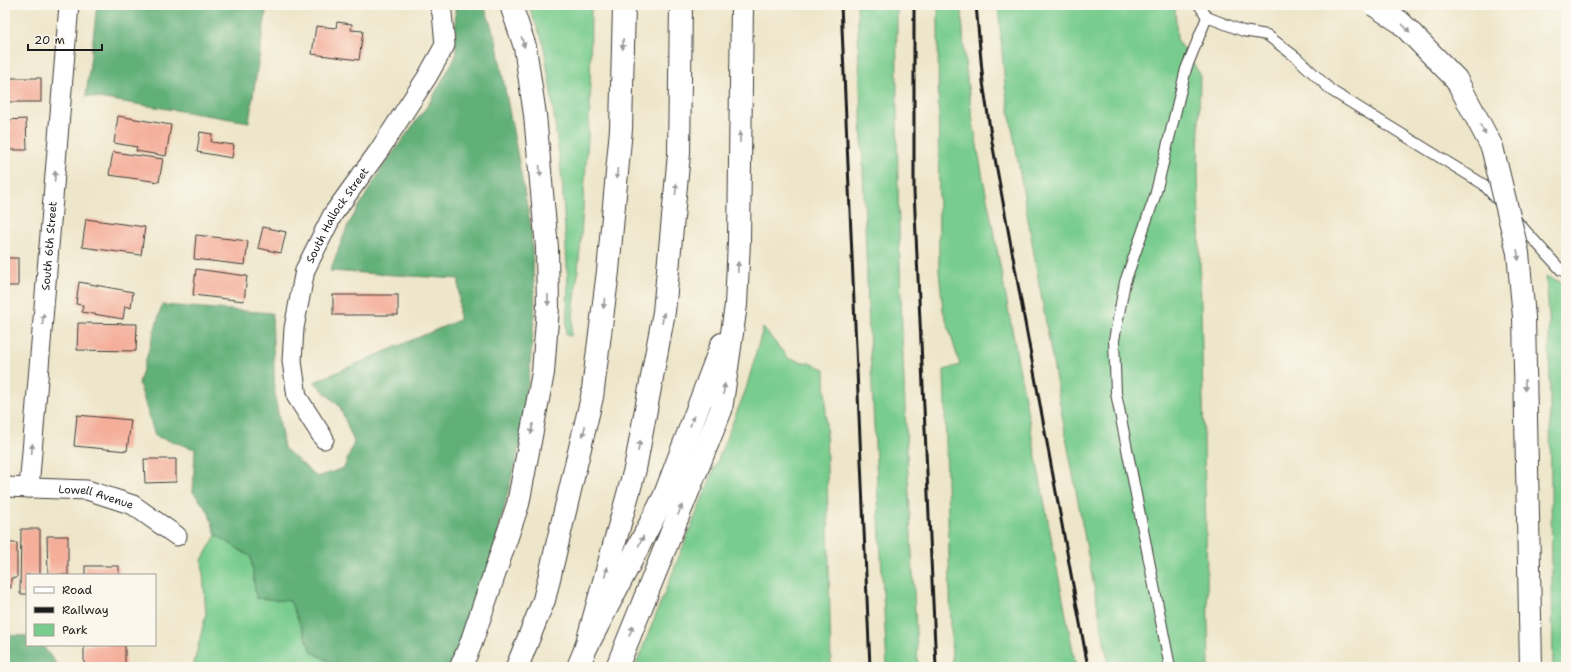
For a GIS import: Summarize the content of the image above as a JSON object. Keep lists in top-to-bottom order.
{
  "streets": {
    "street": ["South Hallock Street", "South 6th Street", "Lowell Avenue"]
  },
  "crossings": [
    ["South 6th Street", "Lowell Avenue"]
  ],
  "one_way": ["South 6th Street"],
  "legend": ["Road", "Railway", "Park"],
  "scale_bar": "20 m"
}
